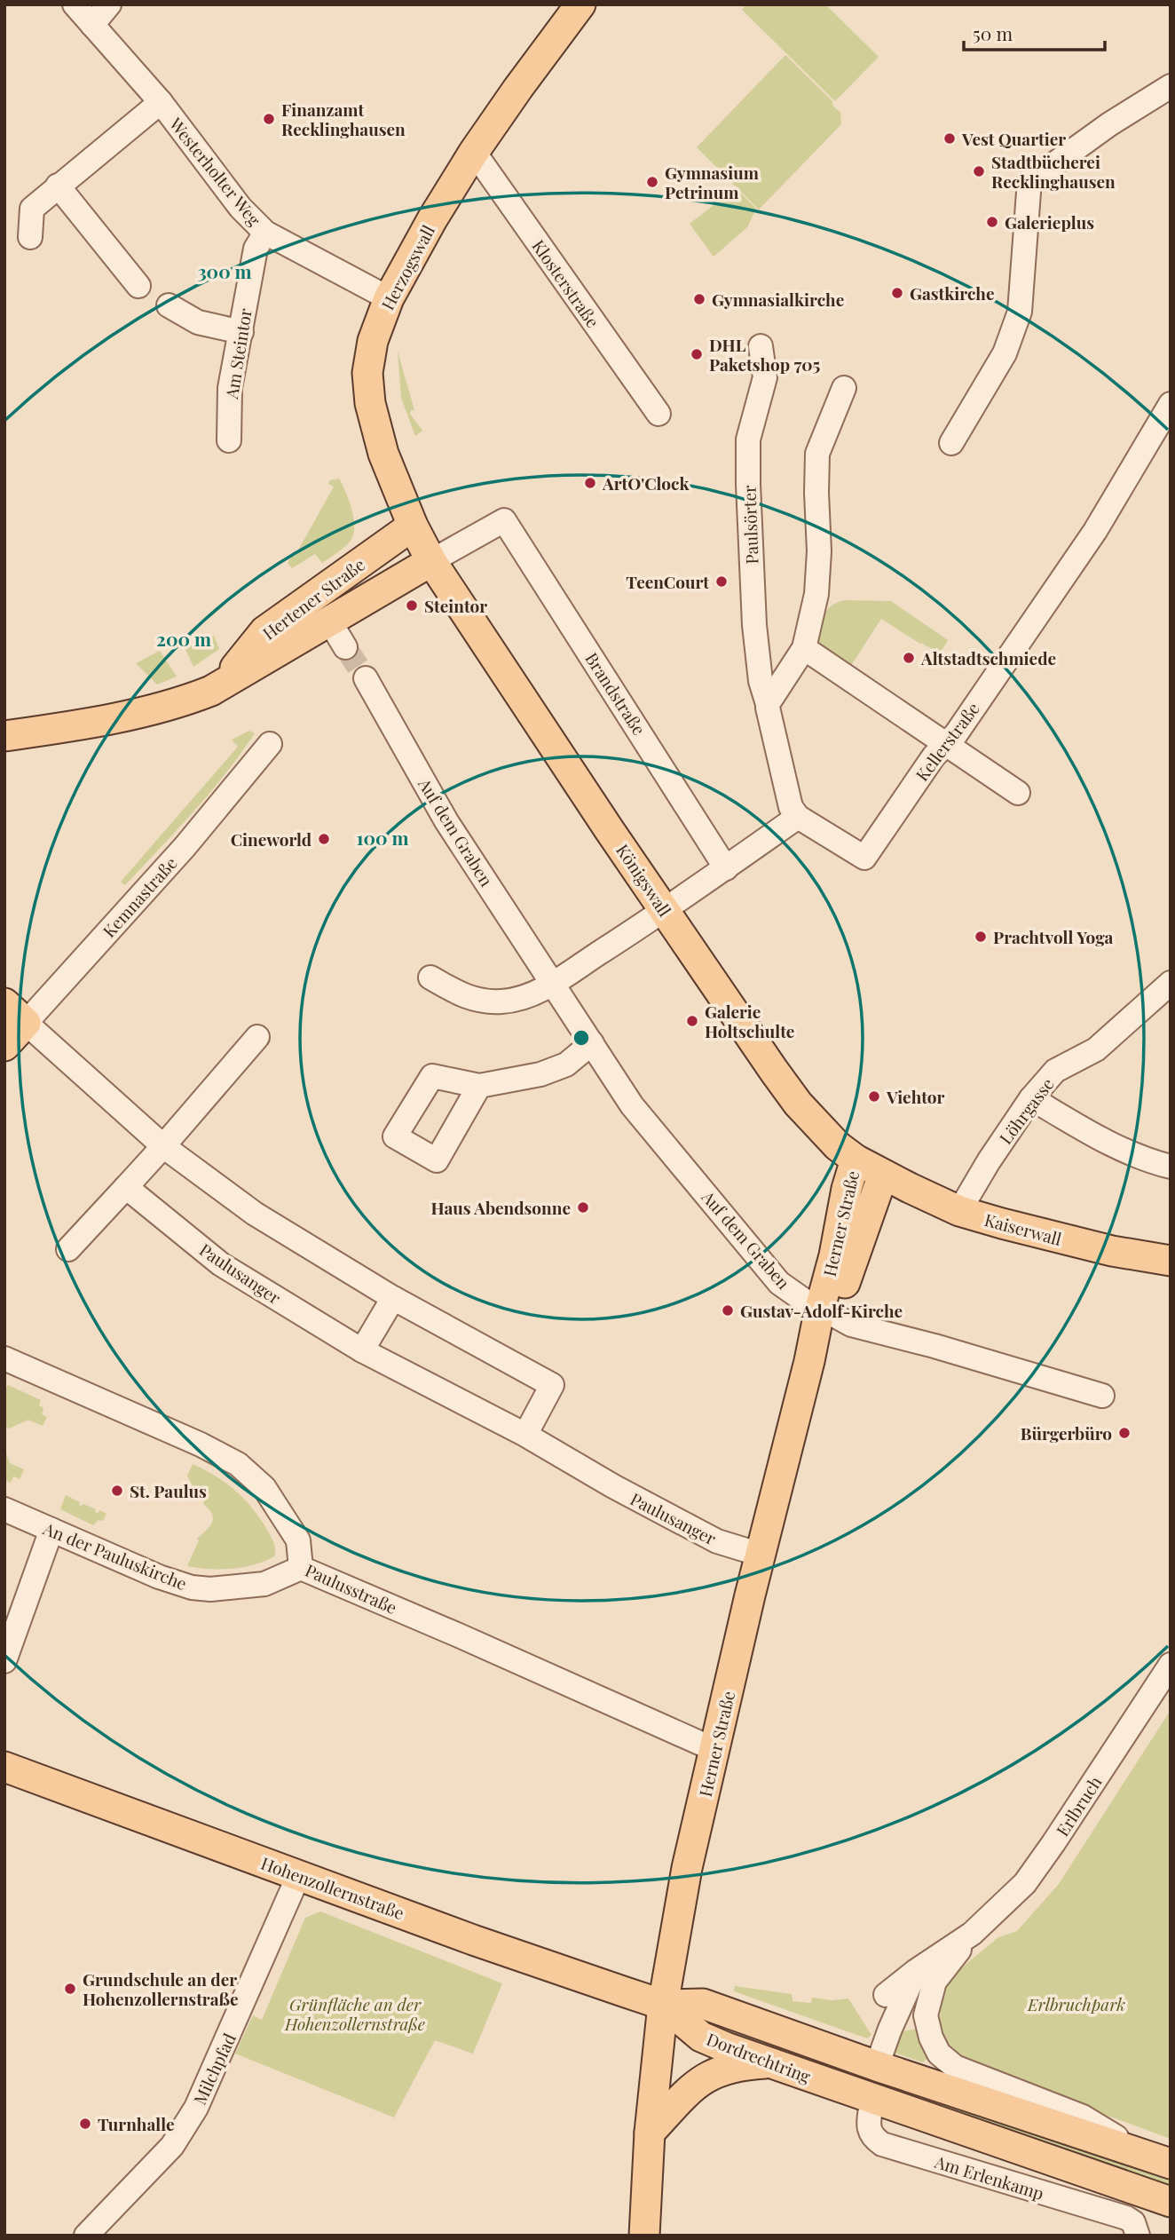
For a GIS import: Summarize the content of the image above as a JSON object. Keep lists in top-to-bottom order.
{
  "streets": {
    "main road": [
      "Herzogswall",
      "Hertener Straße",
      "Königswall",
      "Kemnastraße",
      "Herner Straße",
      "Kaiserwall",
      "Hohenzollernstraße",
      "Dordrechtring"
    ],
    "street": [
      "Westerholter Weg",
      "Klosterstraße",
      "Am Steintor",
      "Paulsörter",
      "Brandstraße",
      "Kellerstraße",
      "Auf dem Graben",
      "Löhrgasse",
      "Paulusanger",
      "An der Pauluskirche",
      "Paulusstraße",
      "Erlbruch",
      "Milchpfad",
      "Am Erlenkamp"
    ]
  },
  "crossings": [
    ["Westerholter Weg", "Herzogswall"],
    ["Westerholter Weg", "Am Steintor"],
    ["Herzogswall", "Klosterstraße"],
    ["Herzogswall", "Hertener Straße"],
    ["Herzogswall", "Brandstraße"],
    ["Herzogswall", "Königswall"],
    ["Paulsörter", "Kellerstraße"],
    ["Hertener Straße", "Brandstraße"],
    ["Hertener Straße", "Königswall"],
    ["Brandstraße", "Königswall"],
    ["Auf dem Graben", "Herner Straße"],
    ["Königswall", "Herner Straße"],
    ["Königswall", "Kaiserwall"],
    ["Löhrgasse", "Kaiserwall"],
    ["Herner Straße", "Kaiserwall"],
    ["Herner Straße", "Paulusanger"],
    ["Herner Straße", "Paulusstraße"],
    ["Herner Straße", "Hohenzollernstraße"],
    ["Herner Straße", "Dordrechtring"],
    ["An der Pauluskirche", "Paulusstraße"],
    ["Erlbruch", "Dordrechtring"],
    ["Hohenzollernstraße", "Dordrechtring"],
    ["Hohenzollernstraße", "Milchpfad"],
    ["Dordrechtring", "Am Erlenkamp"]
  ],
  "parks": ["Grünfläche an der Hohenzollernstraße", "Erlbruchpark"],
  "places": [
    "Finanzamt Recklinghausen",
    "Vest Quartier",
    "Stadtbücherei Recklinghausen",
    "Gymnasium Petrinum",
    "Galerieplus",
    "Gastkirche",
    "Gymnasialkirche",
    "DHL Paketshop 705",
    "ArtO'Clock",
    "TeenCourt",
    "Steintor",
    "Altstadtschmiede",
    "Cineworld",
    "Prachtvoll Yoga",
    "Galerie Holtschulte",
    "Viehtor",
    "Haus Abendsonne",
    "Gustav-Adolf-Kirche",
    "Bürgerbüro",
    "St. Paulus",
    "Grundschule an der Hohenzollernstraße",
    "Turnhalle"
  ],
  "scale_bar": "50 m",
  "rings": ["300 m", "200 m", "100 m"]
}
